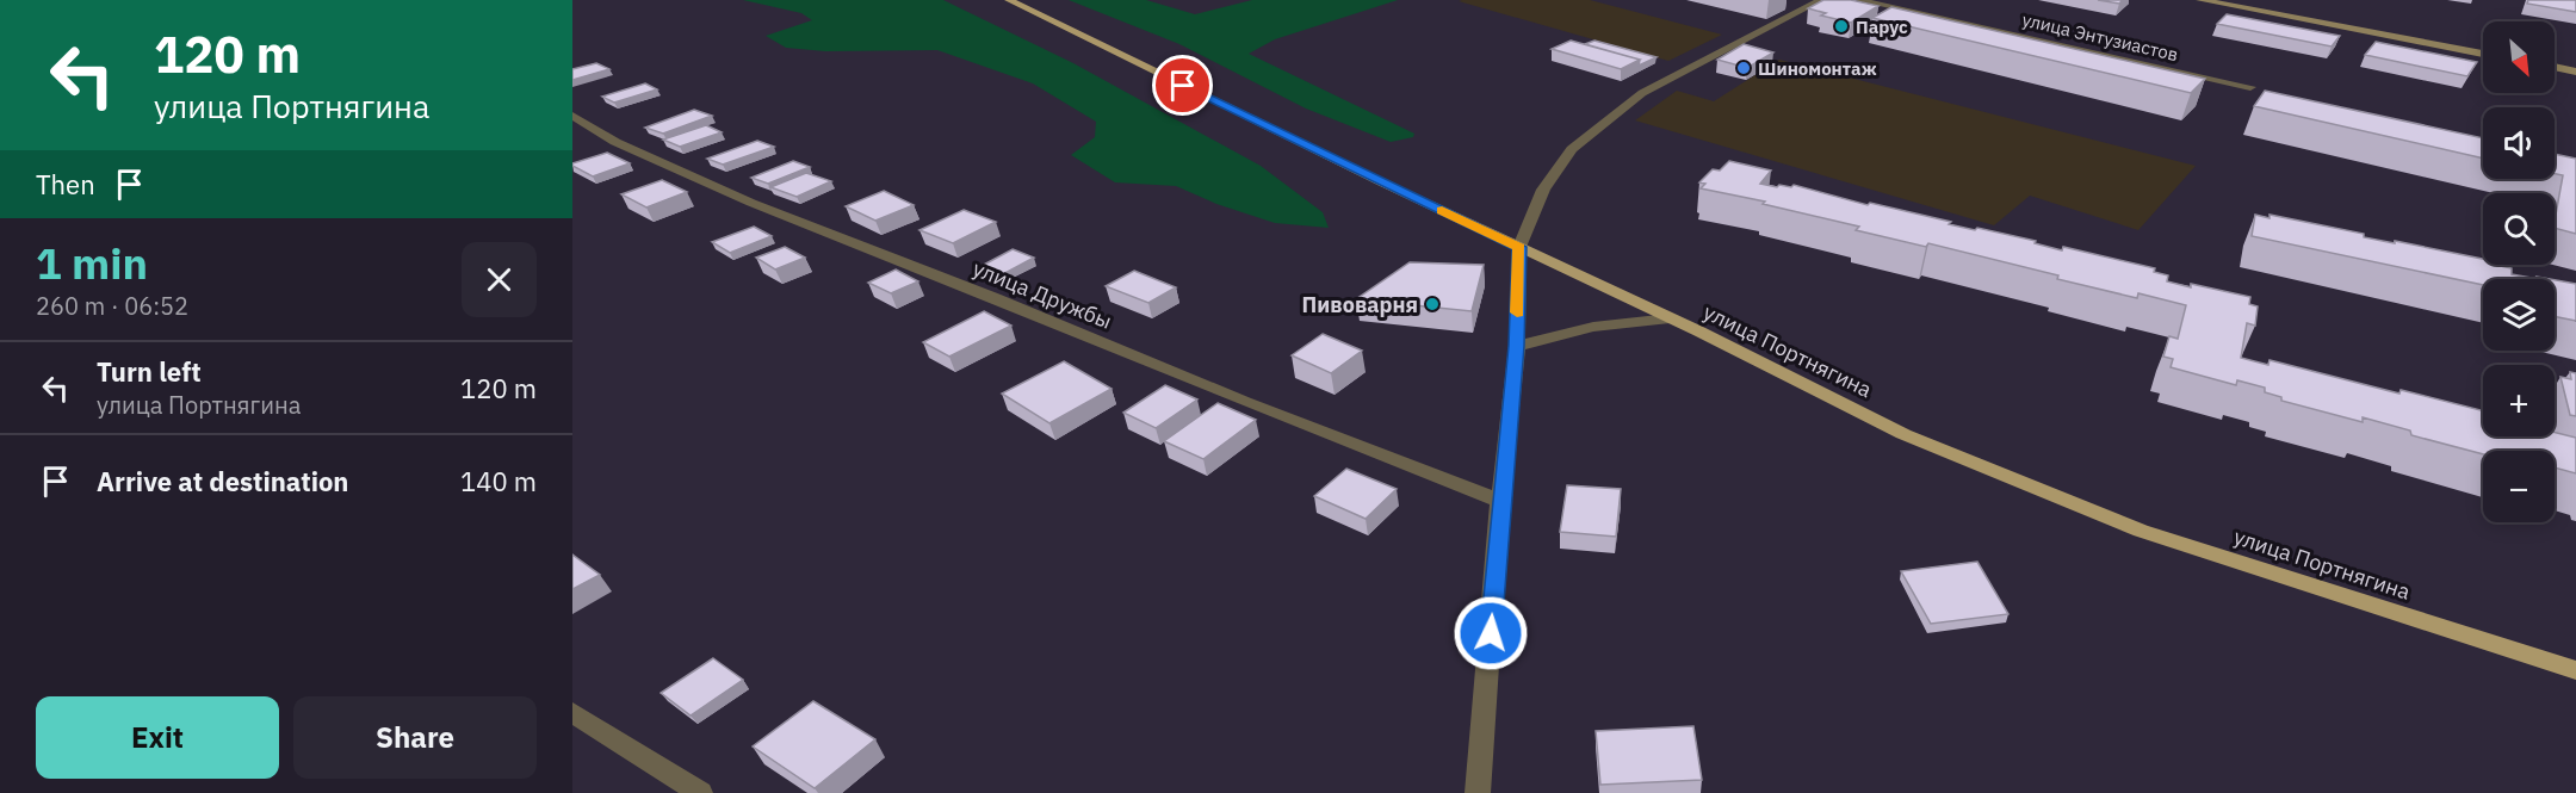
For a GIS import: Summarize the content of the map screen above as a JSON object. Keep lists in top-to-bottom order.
{
  "streets": {
    "main road": ["улица Портнягина"],
    "street": ["улица Энтузиастов", "улица Дружбы"]
  },
  "places": ["Парус", "Шиномонтаж", "Пивоварня"],
  "north": "bottom right",
  "page": {
    "turn": ["120 m", "улица Портнягина"],
    "map_buttons": ["+", "−"],
    "then": "Then",
    "heading": ["1 min", "260 m · 06:52"],
    "list": [
      {
        "name": "Turn left",
        "note": "улица Портнягина",
        "value": "120 m"
      },
      {
        "name": "Arrive at destination",
        "value": "140 m"
      }
    ],
    "buttons": ["Exit", "Share"]
  }
}
